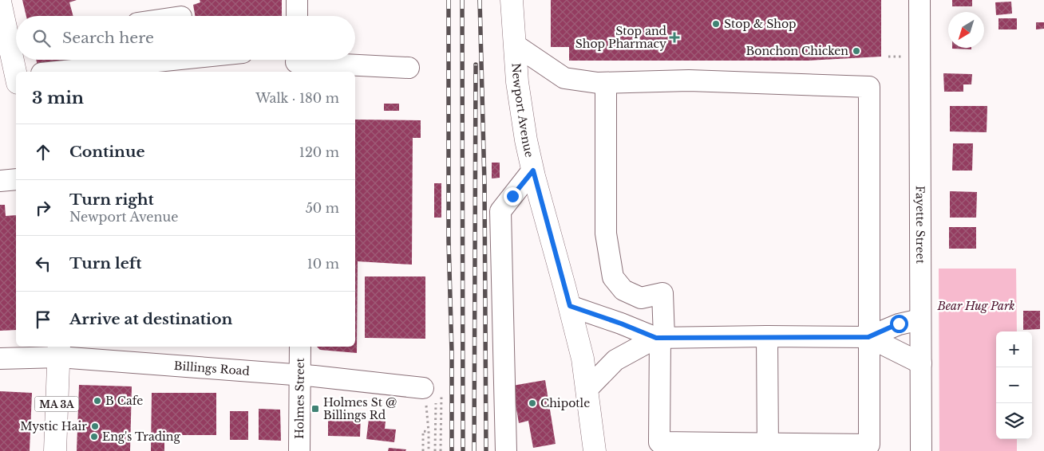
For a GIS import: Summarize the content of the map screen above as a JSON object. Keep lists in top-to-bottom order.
{
  "streets": {
    "main road": ["Newport Avenue", "MA 3A"],
    "street": ["Fayette Street", "Billings Road", "Holmes Street"]
  },
  "crossings": [
    ["Billings Road", "Holmes Street"],
    ["Billings Road", "MA 3A"]
  ],
  "parks": ["Bear Hug Park"],
  "places": {
    "other": [
      "Stop & Shop",
      "Bonchon Chicken",
      "B Cafe",
      "Chipotle",
      "Mystic Hair",
      "Eng's Trading"
    ],
    "health": ["Stop and Shop Pharmacy"],
    "transit": ["Holmes St @ Billings Rd"]
  },
  "north": "bottom left",
  "page": {
    "search": "Search here",
    "heading": ["3 min", "Walk · 180 m"],
    "list": [
      ["Continue", "120 m"],
      ["Turn right", "Newport Avenue", "50 m"],
      ["Turn left", "10 m"],
      "Arrive at destination"
    ],
    "map_buttons": ["+", "−"]
  }
}
